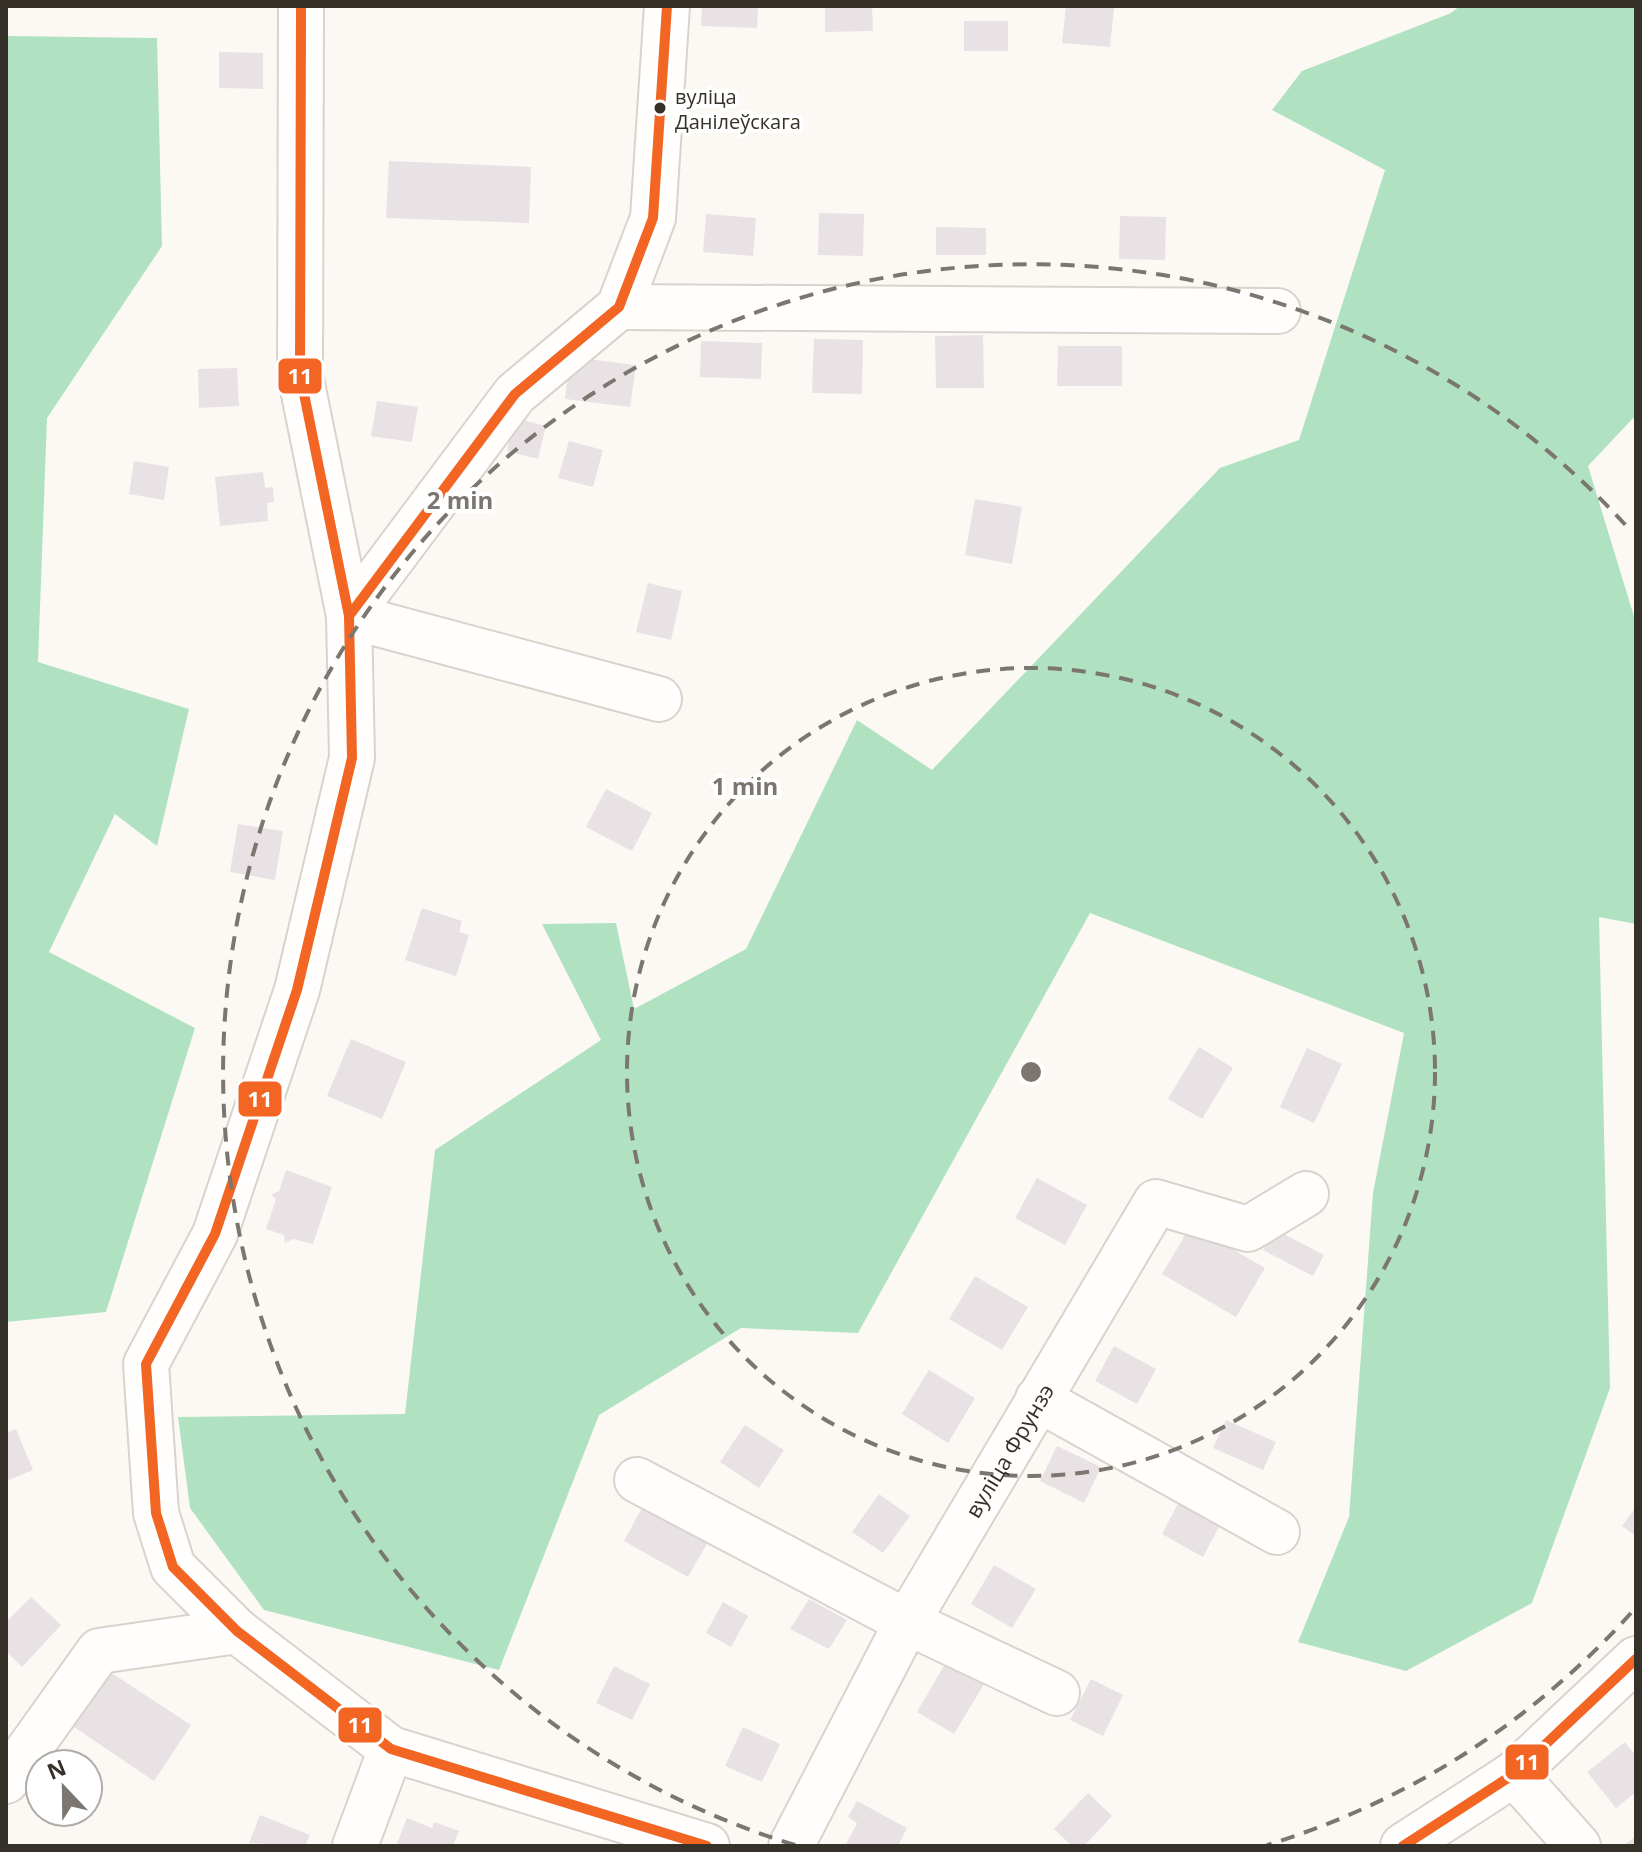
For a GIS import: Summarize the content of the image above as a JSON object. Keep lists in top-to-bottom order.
{
  "streets": {
    "street": ["вуліца Фрунзэ"]
  },
  "places": ["вуліца Данілеўскага"],
  "lines": ["transit line 11"],
  "north": "top",
  "rings": ["2 min", "1 min"]
}
